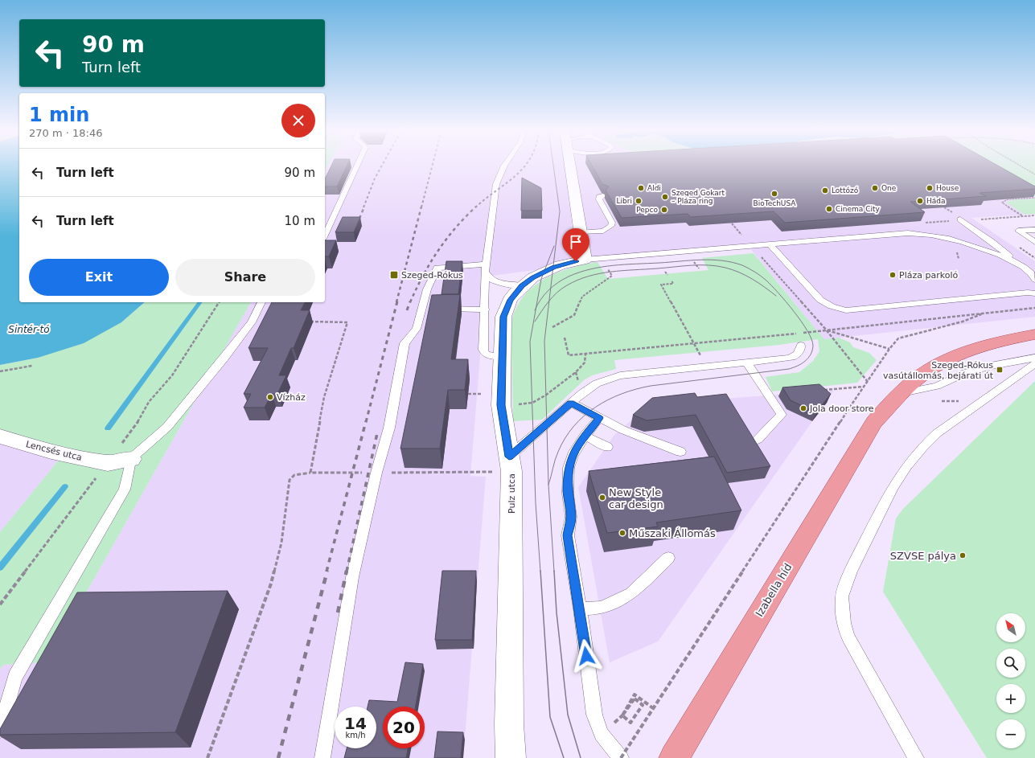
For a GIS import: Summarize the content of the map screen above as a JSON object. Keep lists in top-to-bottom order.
{
  "streets": {
    "main road": ["Izabella híd"],
    "street": ["Lencsés utca", "Pulz utca"]
  },
  "water": ["Sintér-tó"],
  "places": {
    "other": [
      "Aldi",
      "One",
      "House",
      "Lottózó",
      "BioTechUSA",
      "Szeged Gokart – Pláza ring",
      "Libri",
      "Háda",
      "Cinema City",
      "Pepco",
      "Pláza parkoló",
      "Vízház",
      "Jola door store",
      "New Style car design",
      "Műszaki Állomás",
      "SZVSE pálya"
    ],
    "transit": ["Szeged-Rókus", "Szeged-Rókus vasútállomás, bejárati út"]
  },
  "north": "top left",
  "page": {
    "turn": ["90 m", "Turn left"],
    "heading": ["1 min", "270 m · 18:46"],
    "list": [
      {
        "name": "Turn left",
        "value": "90 m"
      },
      {
        "name": "Turn left",
        "value": "10 m"
      }
    ],
    "buttons": ["Exit", "Share"],
    "map_buttons": ["+", "−"],
    "speed": "14 km/h",
    "limit": "20"
  }
}
